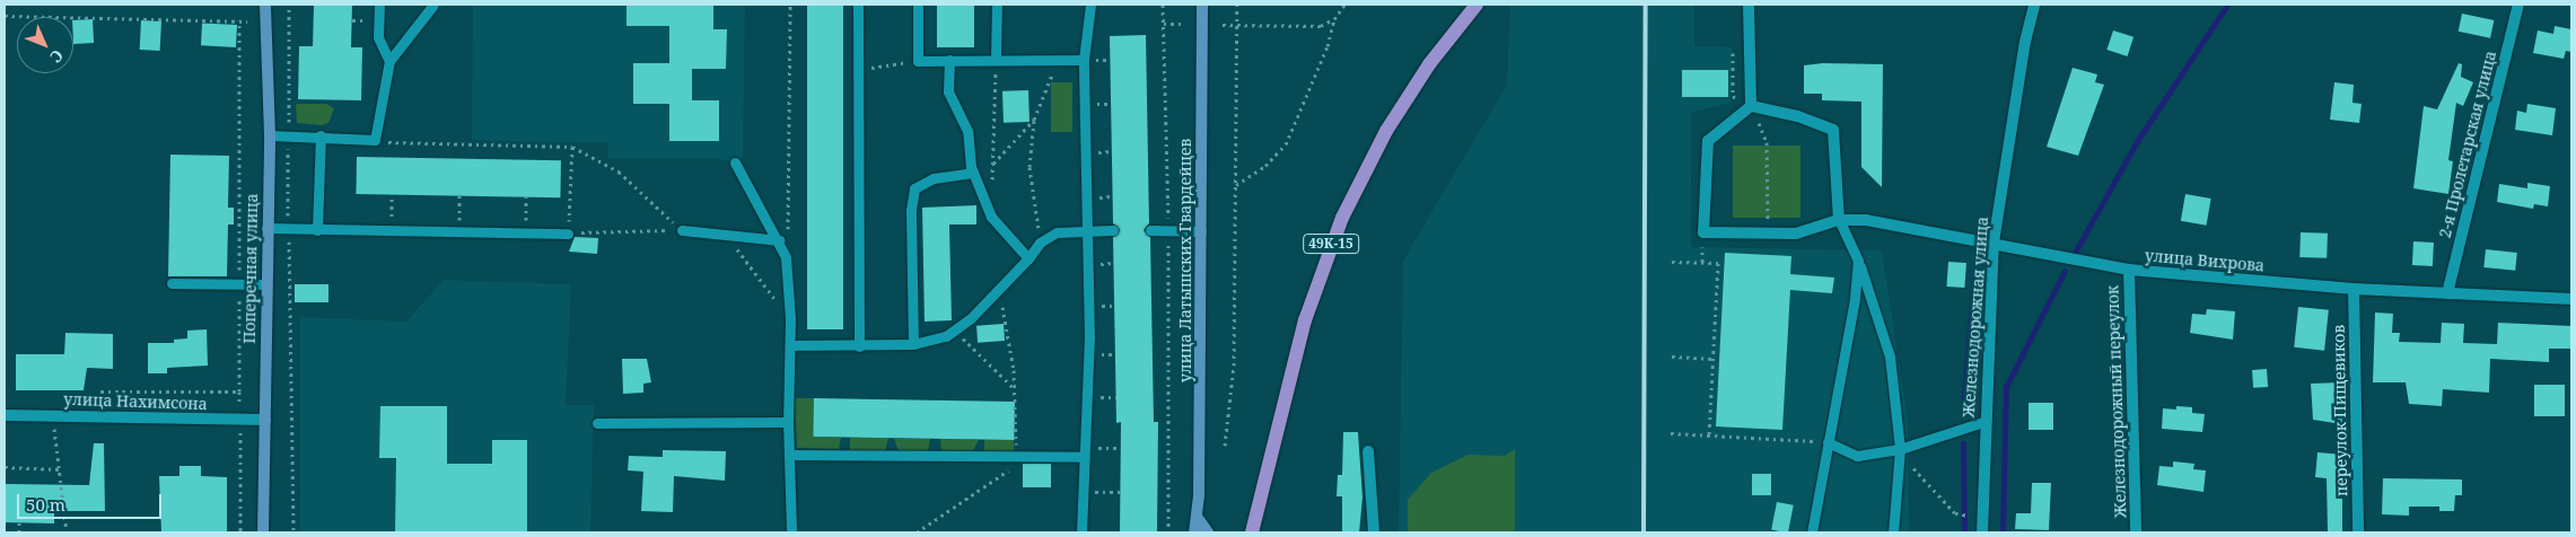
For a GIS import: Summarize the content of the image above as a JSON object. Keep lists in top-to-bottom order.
{
  "streets": {
    "main road": ["49К-15", "улица Латышских Гвардейцев", "Поперечная улица"],
    "street": [
      "2-я Пролетарская улица",
      "улица Вихрова",
      "Железнодорожная улица",
      "улица Нахимсона",
      "Железнодорожный переулок",
      "переулок Пищевиков"
    ]
  },
  "crossings": [
    ["2-я Пролетарская улица", "улица Вихрова"],
    ["улица Вихрова", "Железнодорожная улица"],
    ["улица Вихрова", "Железнодорожный переулок"],
    ["улица Вихрова", "переулок Пищевиков"],
    ["Поперечная улица", "улица Нахимсона"]
  ],
  "scale_bar": "50 m",
  "north": "bottom right"
}
